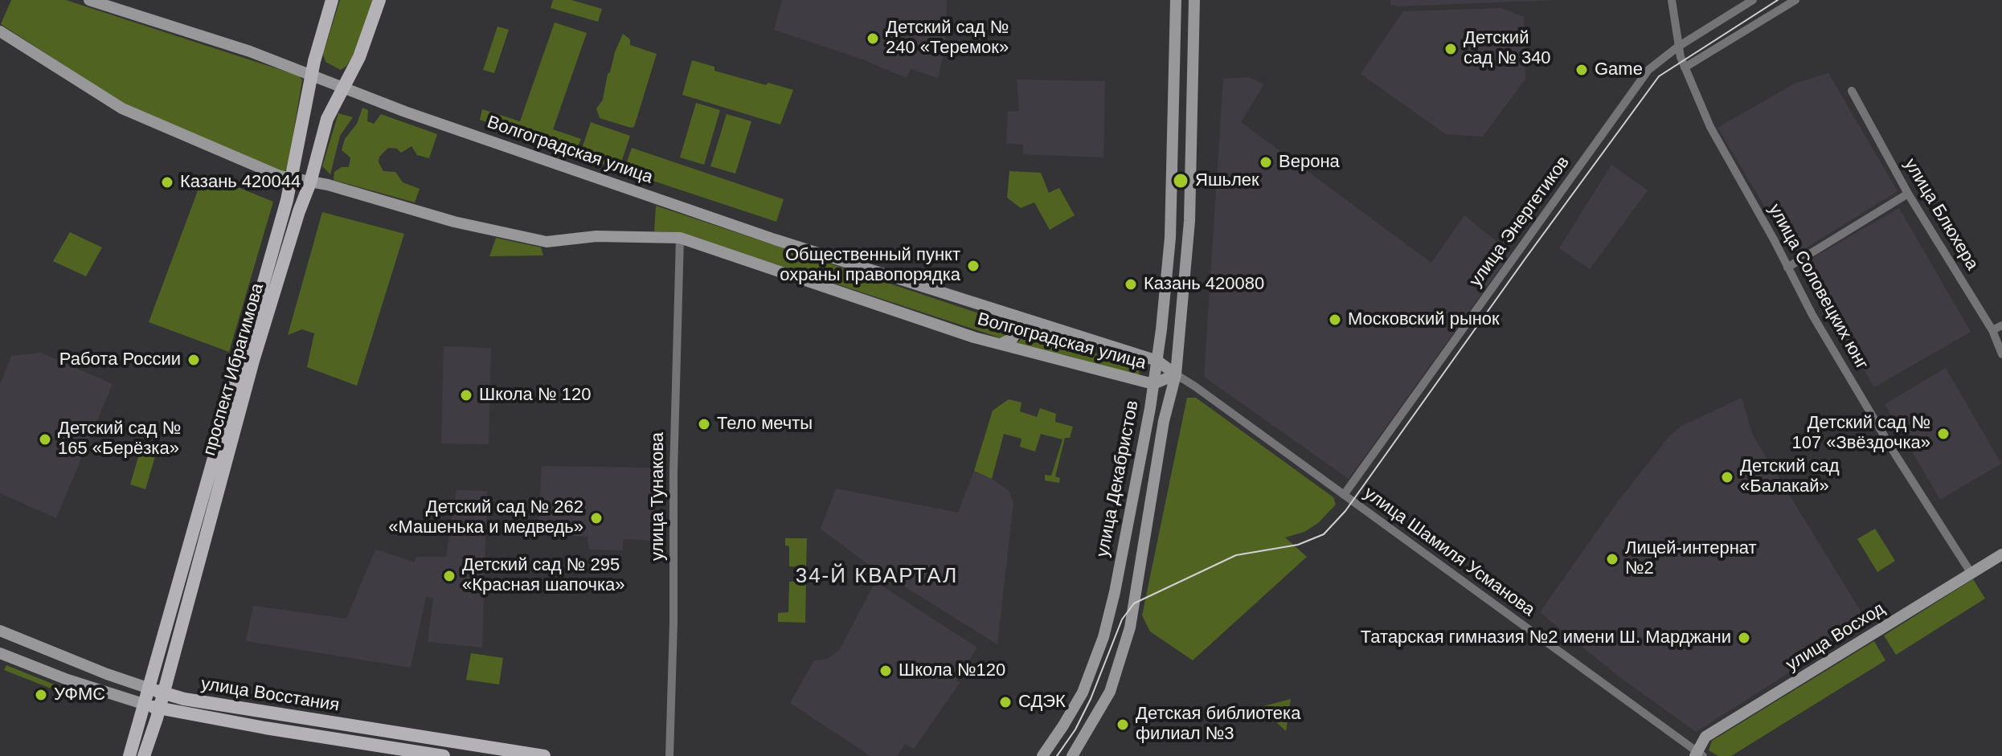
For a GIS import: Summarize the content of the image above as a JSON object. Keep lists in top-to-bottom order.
{
  "streets": {
    "main road": [
      "Волгоградская улица",
      "проспект Ибрагимова",
      "улица Декабристов",
      "улица Восход",
      "улица Восстания"
    ],
    "street": [
      "улица Блюхера",
      "улица Энергетиков",
      "улица Соловецких юнг",
      "улица Тунакова",
      "улица Шамиля Усманова"
    ]
  },
  "crossings": [
    ["Волгоградская улица", "проспект Ибрагимова"],
    ["Волгоградская улица", "улица Декабристов"],
    ["Волгоградская улица", "улица Тунакова"],
    ["Волгоградская улица", "улица Шамиля Усманова"],
    ["улица Энергетиков", "улица Соловецких юнг"],
    ["улица Энергетиков", "улица Шамиля Усманова"],
    ["улица Соловецких юнг", "улица Восход"],
    ["проспект Ибрагимова", "улица Восстания"],
    ["улица Декабристов", "улица Шамиля Усманова"],
    ["улица Шамиля Усманова", "улица Восход"]
  ],
  "districts": ["34-Й КВАРТАЛ"],
  "places": [
    "Детский сад № 240 «Теремок»",
    "Детский сад № 340",
    "Game",
    "Верона",
    "Яшьлек",
    "Казань 420044",
    "Общественный пункт охраны правопорядка",
    "Казань 420080",
    "Московский рынок",
    "Работа России",
    "Школа № 120",
    "Тело мечты",
    "Детский сад № 107 «Звёздочка»",
    "Детский сад № 165 «Берёзка»",
    "Детский сад «Балакай»",
    "Детский сад № 262 «Машенька и медведь»",
    "Лицей-интернат №2",
    "Детский сад № 295 «Красная шапочка»",
    "Татарская гимназия №2 имени Ш. Марджани",
    "Школа №120",
    "УФМС",
    "СДЭК",
    "Детская библиотека филиал №3"
  ]
}
